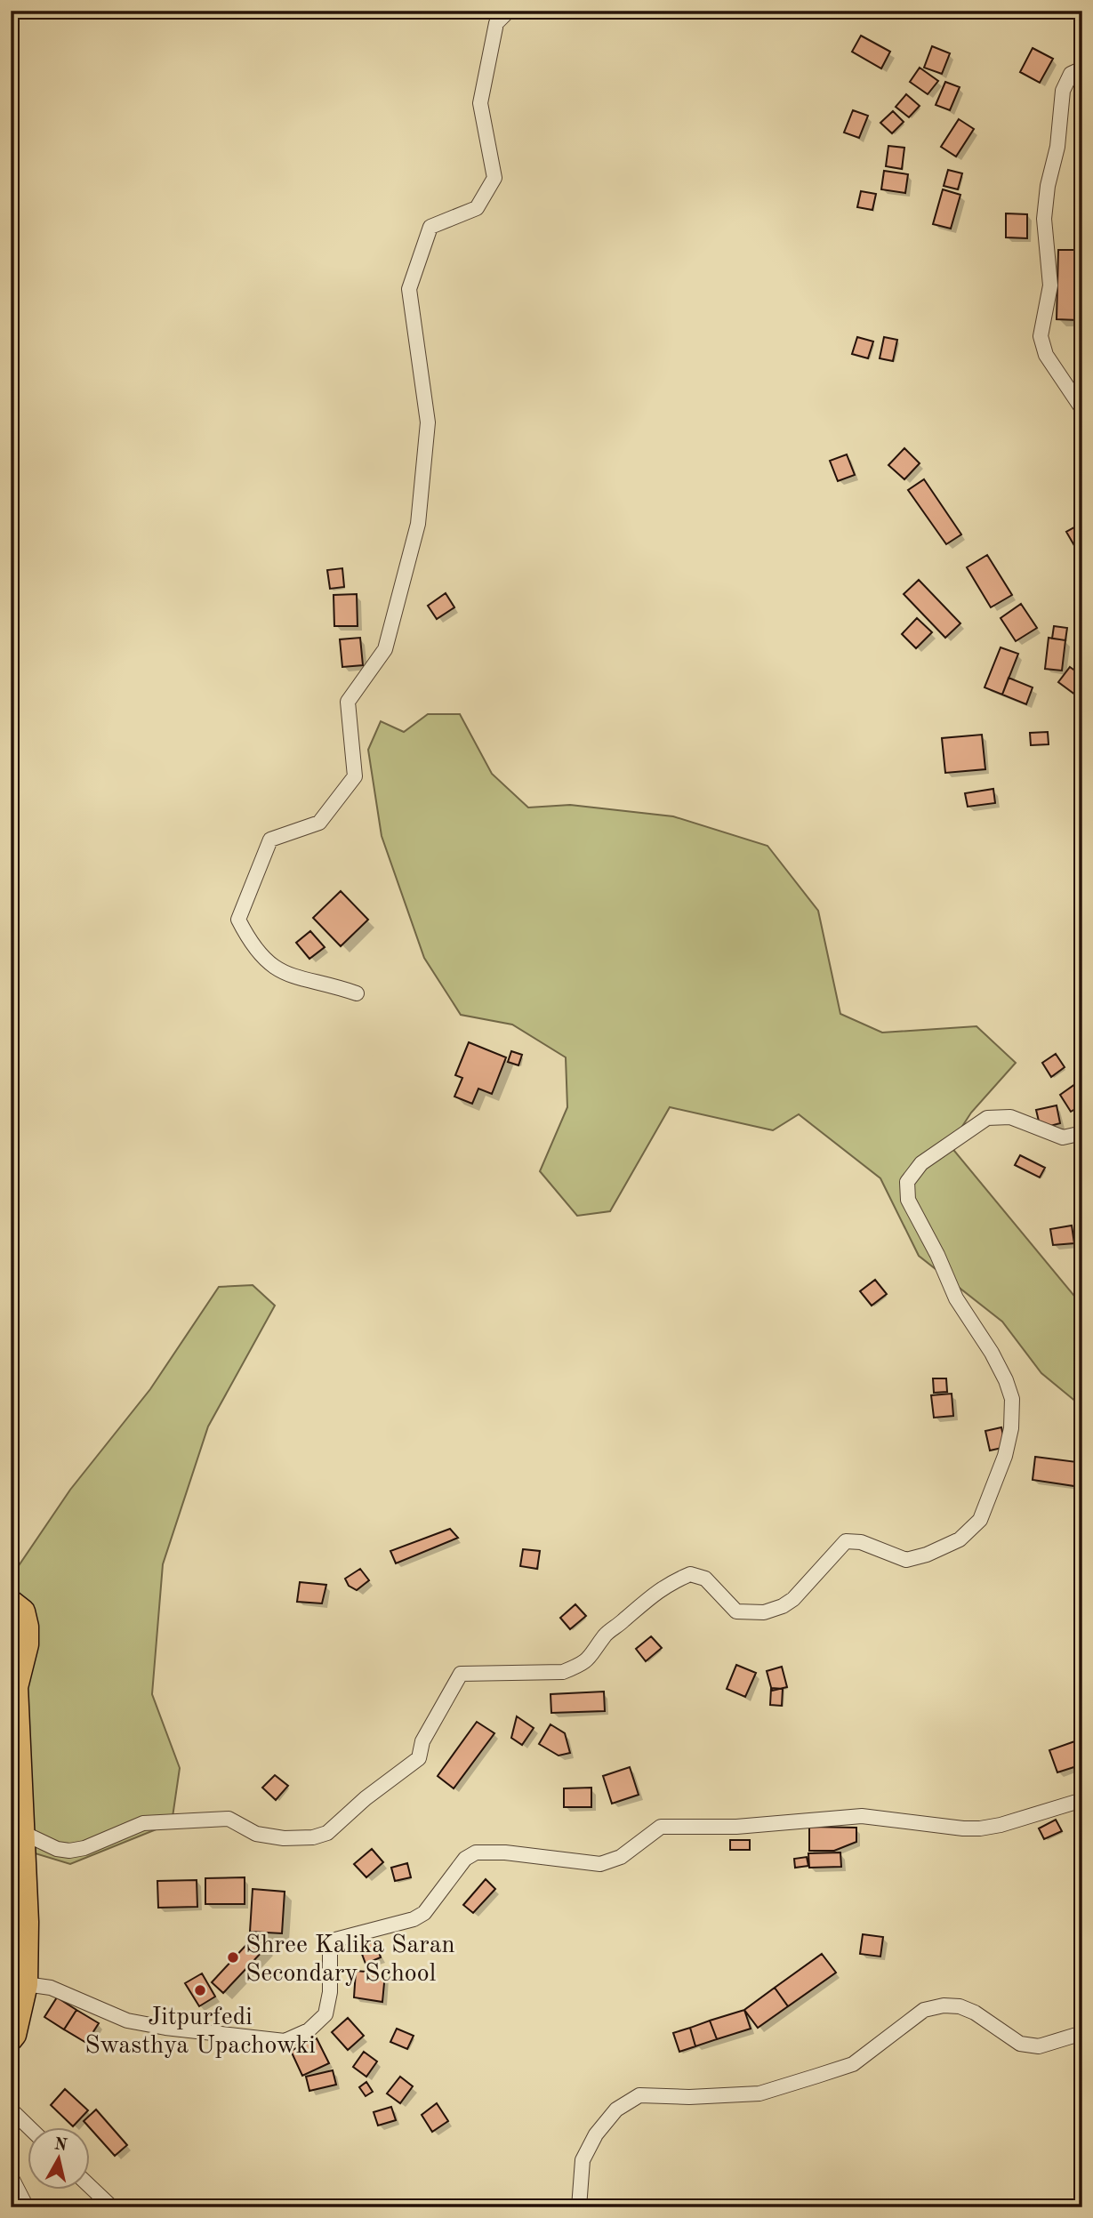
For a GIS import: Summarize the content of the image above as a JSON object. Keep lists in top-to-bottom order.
{
  "places": ["Shree Kalika Saran Secondary School", "Jitpurfedi Swasthya Upachowki"],
  "north": "top"
}
